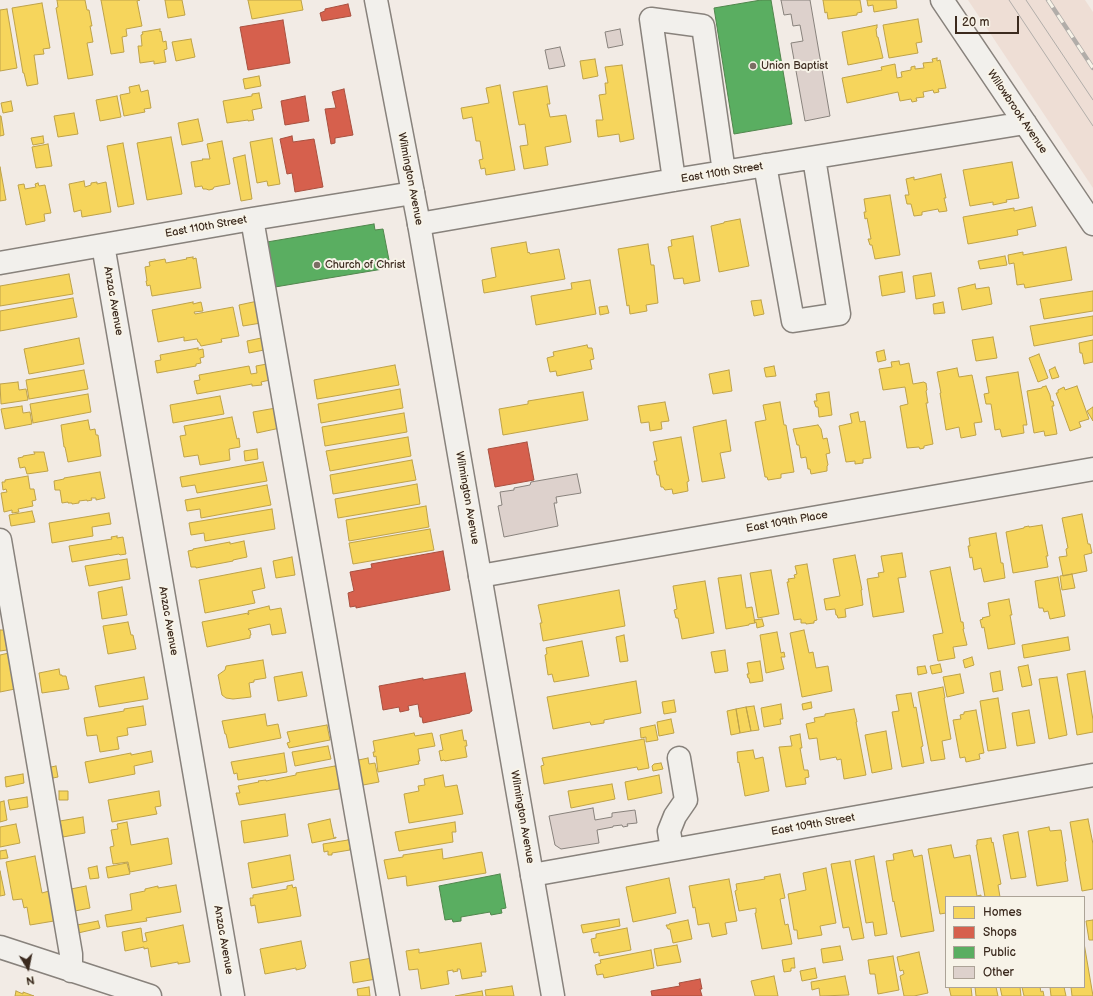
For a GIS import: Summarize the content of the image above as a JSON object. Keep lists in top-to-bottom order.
{
  "streets": {
    "street": [
      "Willowbrook Avenue",
      "East 110th Street",
      "Wilmington Avenue",
      "Anzac Avenue",
      "East 109th Place",
      "East 109th Street"
    ]
  },
  "crossings": [
    ["Willowbrook Avenue", "East 110th Street"],
    ["East 110th Street", "Wilmington Avenue"],
    ["East 110th Street", "Anzac Avenue"],
    ["Wilmington Avenue", "East 109th Place"],
    ["Wilmington Avenue", "East 109th Street"]
  ],
  "places": ["Union Baptist", "Church of Christ"],
  "legend": [
    "Homes",
    "Shops",
    "Public",
    "Other"
  ],
  "scale_bar": "20 m",
  "north": "bottom"
}
